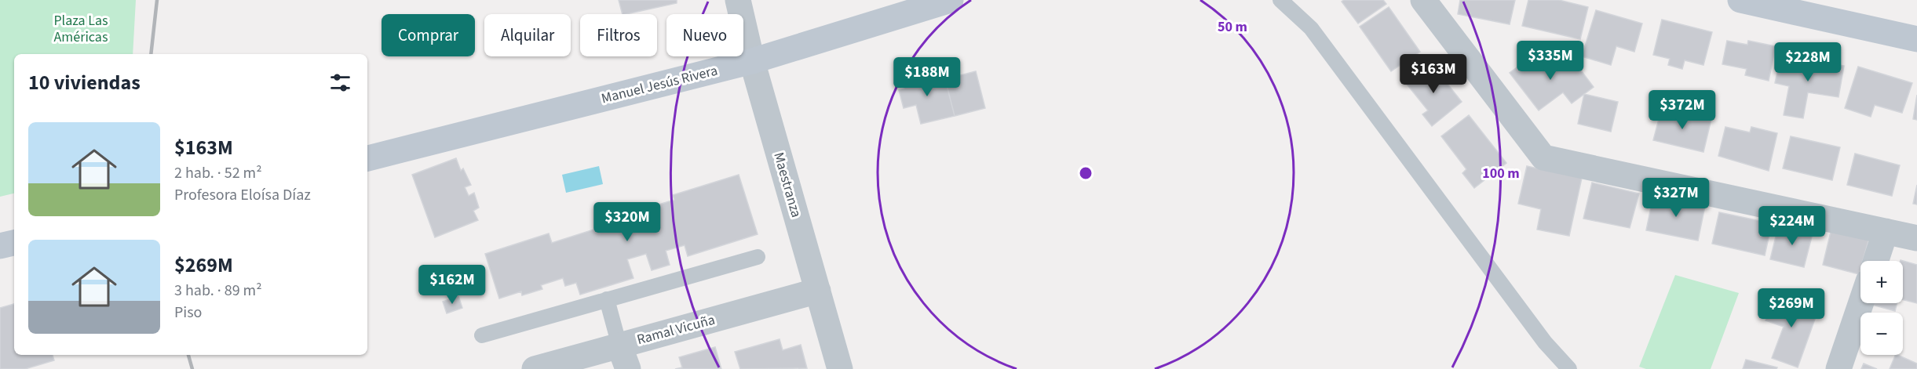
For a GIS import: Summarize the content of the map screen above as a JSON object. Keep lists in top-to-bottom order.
{
  "streets": {
    "main road": ["Manuel Jesús Rivera"],
    "street": ["Maestranza", "Ramal Vicuña"]
  },
  "crossings": [
    ["Manuel Jesús Rivera", "Maestranza"],
    ["Maestranza", "Ramal Vicuña"]
  ],
  "parks": ["Plaza Las Américas"],
  "page": {
    "chip": [
      "Comprar",
      "Alquilar",
      "Filtros",
      "Nuevo"
    ],
    "price": [
      "$335M",
      "$228M",
      "$163M",
      "$188M",
      "$372M",
      "$327M",
      "$320M",
      "$224M",
      "$162M",
      "$269M"
    ],
    "heading": "10 viviendas",
    "list": [
      {
        "name": "$163M",
        "note": "2 hab. · 52 m² · Profesora Eloísa Díaz"
      },
      {
        "name": "$269M",
        "note": "3 hab. · 89 m² · Piso"
      }
    ],
    "map_buttons": ["+", "−"]
  },
  "rings": ["50 m", "100 m"]
}
